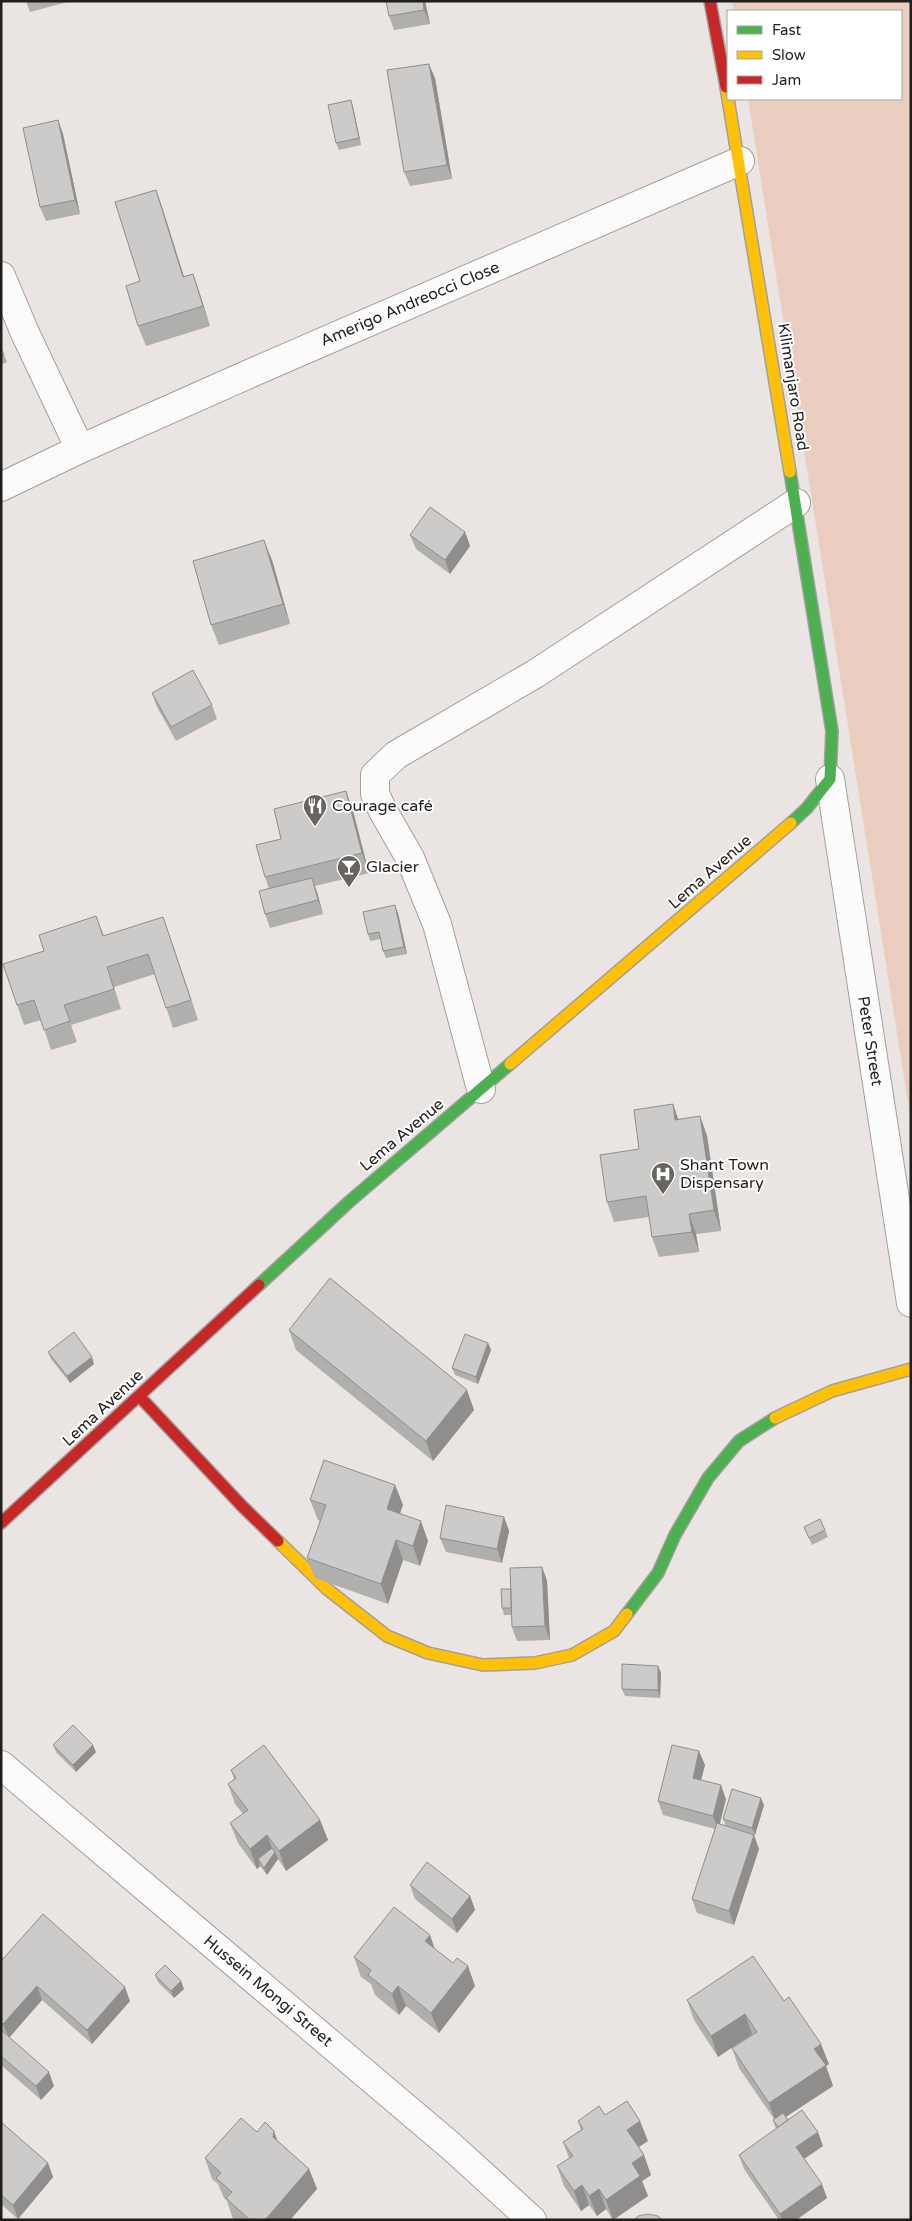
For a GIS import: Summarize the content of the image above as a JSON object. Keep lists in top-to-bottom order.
{
  "streets": {
    "main road": ["Kilimanjaro Road", "Lema Avenue"],
    "street": ["Amerigo Andreocci Close", "Peter Street", "Hussein Mongi Street"]
  },
  "crossings": [
    ["Amerigo Andreocci Close", "Kilimanjaro Road"],
    ["Kilimanjaro Road", "Lema Avenue"],
    ["Kilimanjaro Road", "Peter Street"],
    ["Lema Avenue", "Peter Street"]
  ],
  "places": {
    "restaurant": ["Courage café"],
    "bar": ["Glacier"],
    "hospital": ["Shant Town Dispensary"]
  },
  "legend": ["Fast", "Slow", "Jam"]
}
